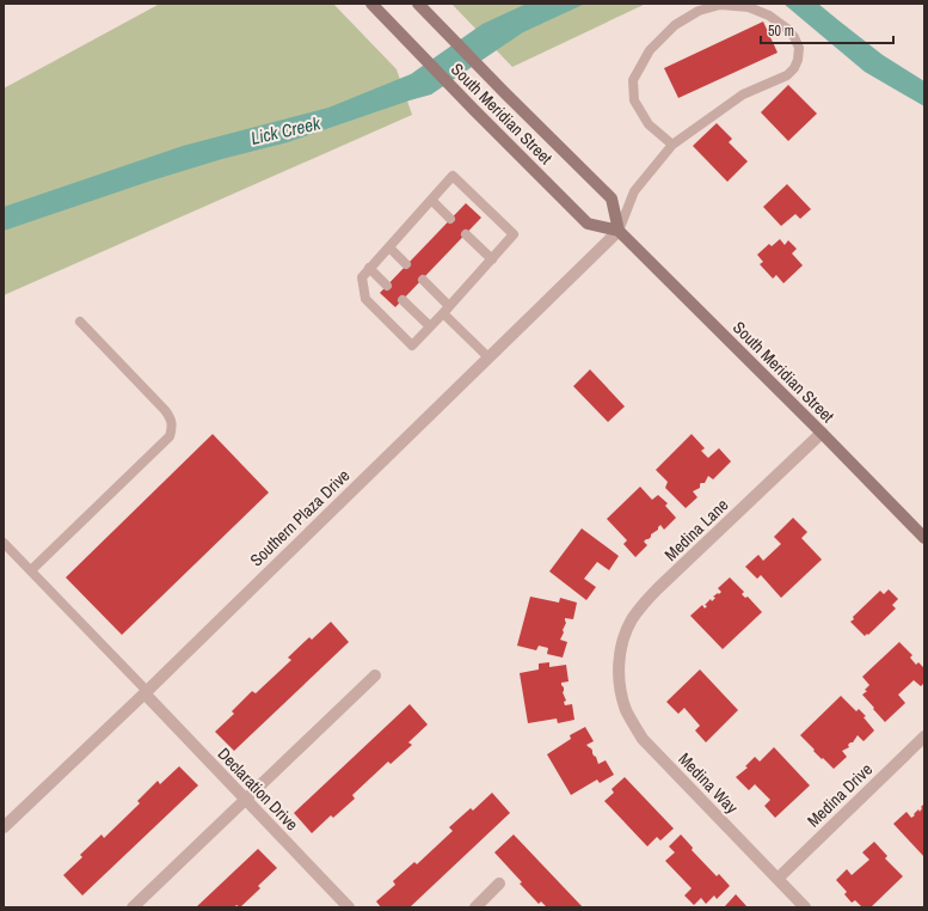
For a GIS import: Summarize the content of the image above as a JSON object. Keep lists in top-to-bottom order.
{
  "streets": {
    "main road": ["South Meridian Street"],
    "street": [
      "Southern Plaza Drive",
      "Medina Lane",
      "Medina Way",
      "Declaration Drive",
      "Medina Drive"
    ]
  },
  "crossings": [
    ["South Meridian Street", "Southern Plaza Drive"],
    ["South Meridian Street", "Medina Lane"],
    ["Southern Plaza Drive", "Declaration Drive"],
    ["Medina Lane", "Medina Way"],
    ["Medina Way", "Medina Drive"]
  ],
  "water": ["Lick Creek"],
  "scale_bar": "50 m"
}
